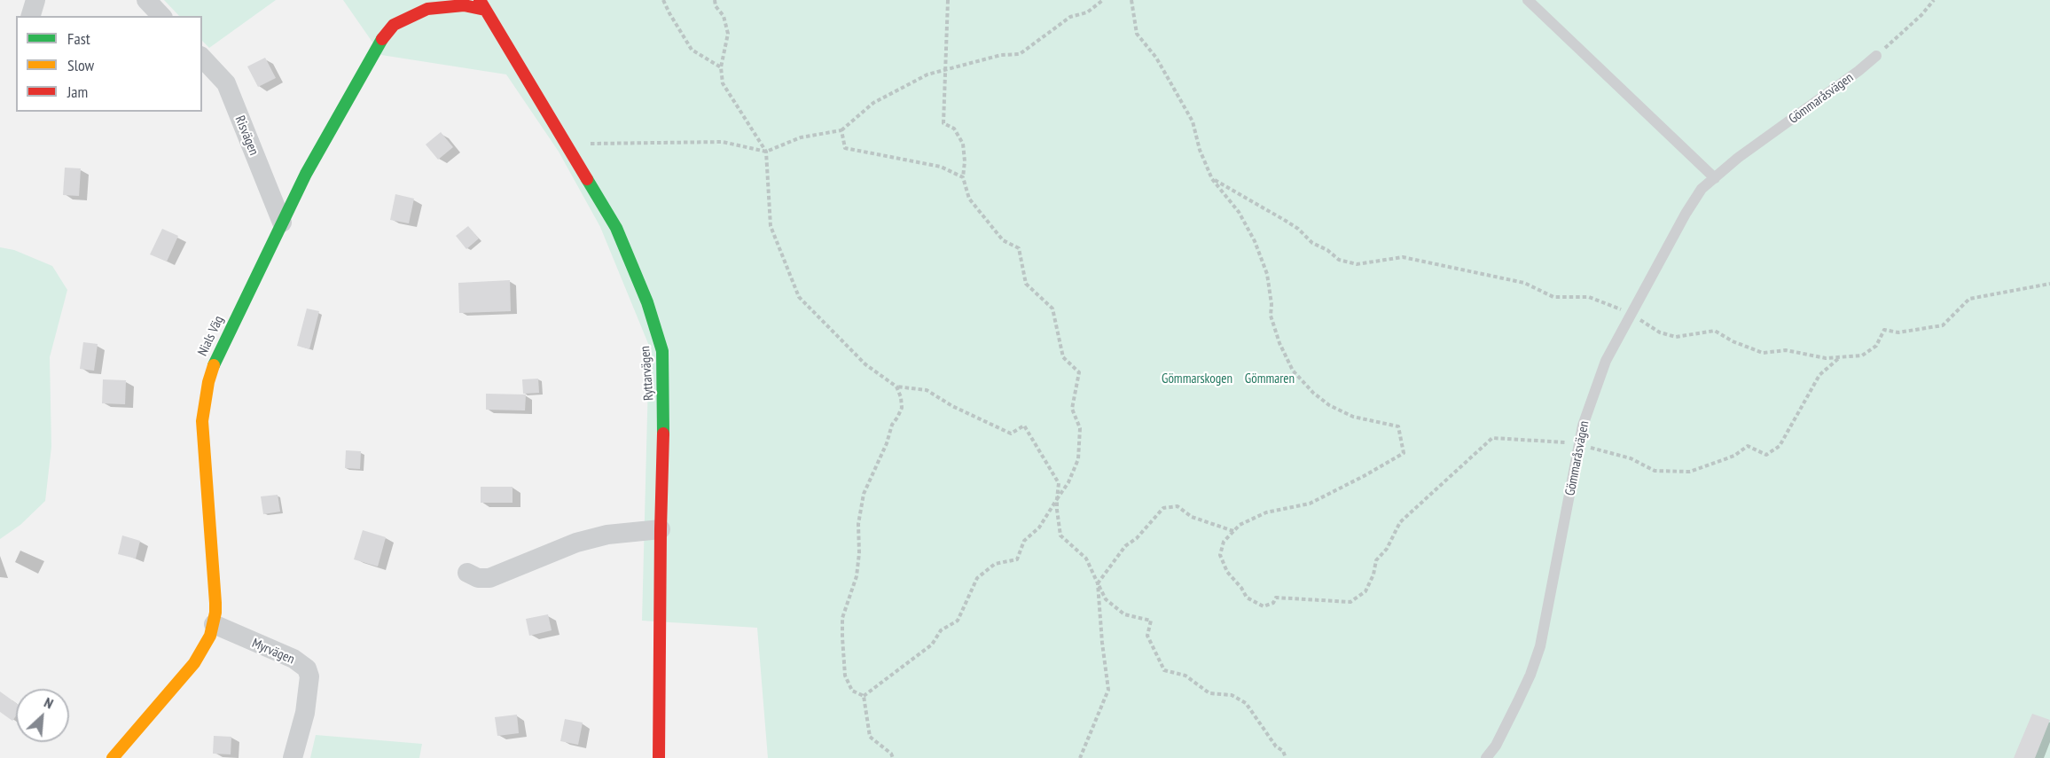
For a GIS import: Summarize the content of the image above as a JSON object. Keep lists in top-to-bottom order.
{
  "streets": {
    "street": [
      "Risvägen",
      "Nials Väg",
      "Ryttarvägen",
      "Myrvägen"
    ],
    "lane": ["Gömmaråsvägen"]
  },
  "crossings": [
    ["Risvägen", "Nials Väg"],
    ["Nials Väg", "Ryttarvägen"],
    ["Nials Väg", "Myrvägen"]
  ],
  "parks": ["Gömmarskogen", "Gömmaren"],
  "legend": ["Fast", "Slow", "Jam"],
  "north": "top right"
}
